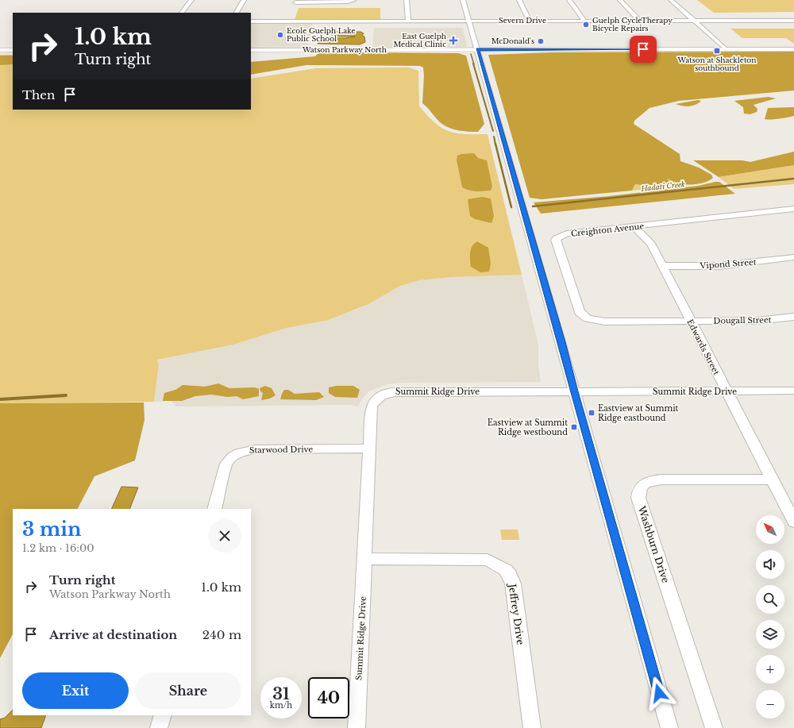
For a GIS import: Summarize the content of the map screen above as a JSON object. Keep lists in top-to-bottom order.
{
  "streets": {
    "main road": ["Watson Parkway North"],
    "street": [
      "Severn Drive",
      "Creighton Avenue",
      "Vipond Street",
      "Dougall Street",
      "Edwards Street",
      "Summit Ridge Drive",
      "Starwood Drive",
      "Washburn Drive",
      "Jeffrey Drive"
    ]
  },
  "crossings": [
    ["Creighton Avenue", "Dougall Street"],
    ["Creighton Avenue", "Edwards Street"],
    ["Vipond Street", "Edwards Street"],
    ["Dougall Street", "Edwards Street"],
    ["Edwards Street", "Summit Ridge Drive"],
    ["Edwards Street", "Washburn Drive"],
    ["Summit Ridge Drive", "Starwood Drive"],
    ["Summit Ridge Drive", "Jeffrey Drive"]
  ],
  "water": ["Hadati Creek"],
  "places": {
    "other": ["Guelph CycleTherapy Bicycle Repairs", "Ecole Guelph Lake Public School", "McDonald's"],
    "health": ["East Guelph Medical Clinic"],
    "transit": ["Watson at Shackleton southbound", "Eastview at Summit Ridge eastbound", "Eastview at Summit Ridge westbound"]
  },
  "north": "top left",
  "page": {
    "turn": ["1.0 km", "Turn right"],
    "then": "Then",
    "heading": ["3 min", "1.2 km · 16:00"],
    "map_buttons": ["+", "−"],
    "list": [
      {
        "name": "Turn right",
        "note": "Watson Parkway North",
        "value": "1.0 km"
      },
      {
        "name": "Arrive at destination",
        "value": "240 m"
      }
    ],
    "buttons": ["Exit", "Share"],
    "speed": "31 km/h",
    "limit": "40"
  }
}
